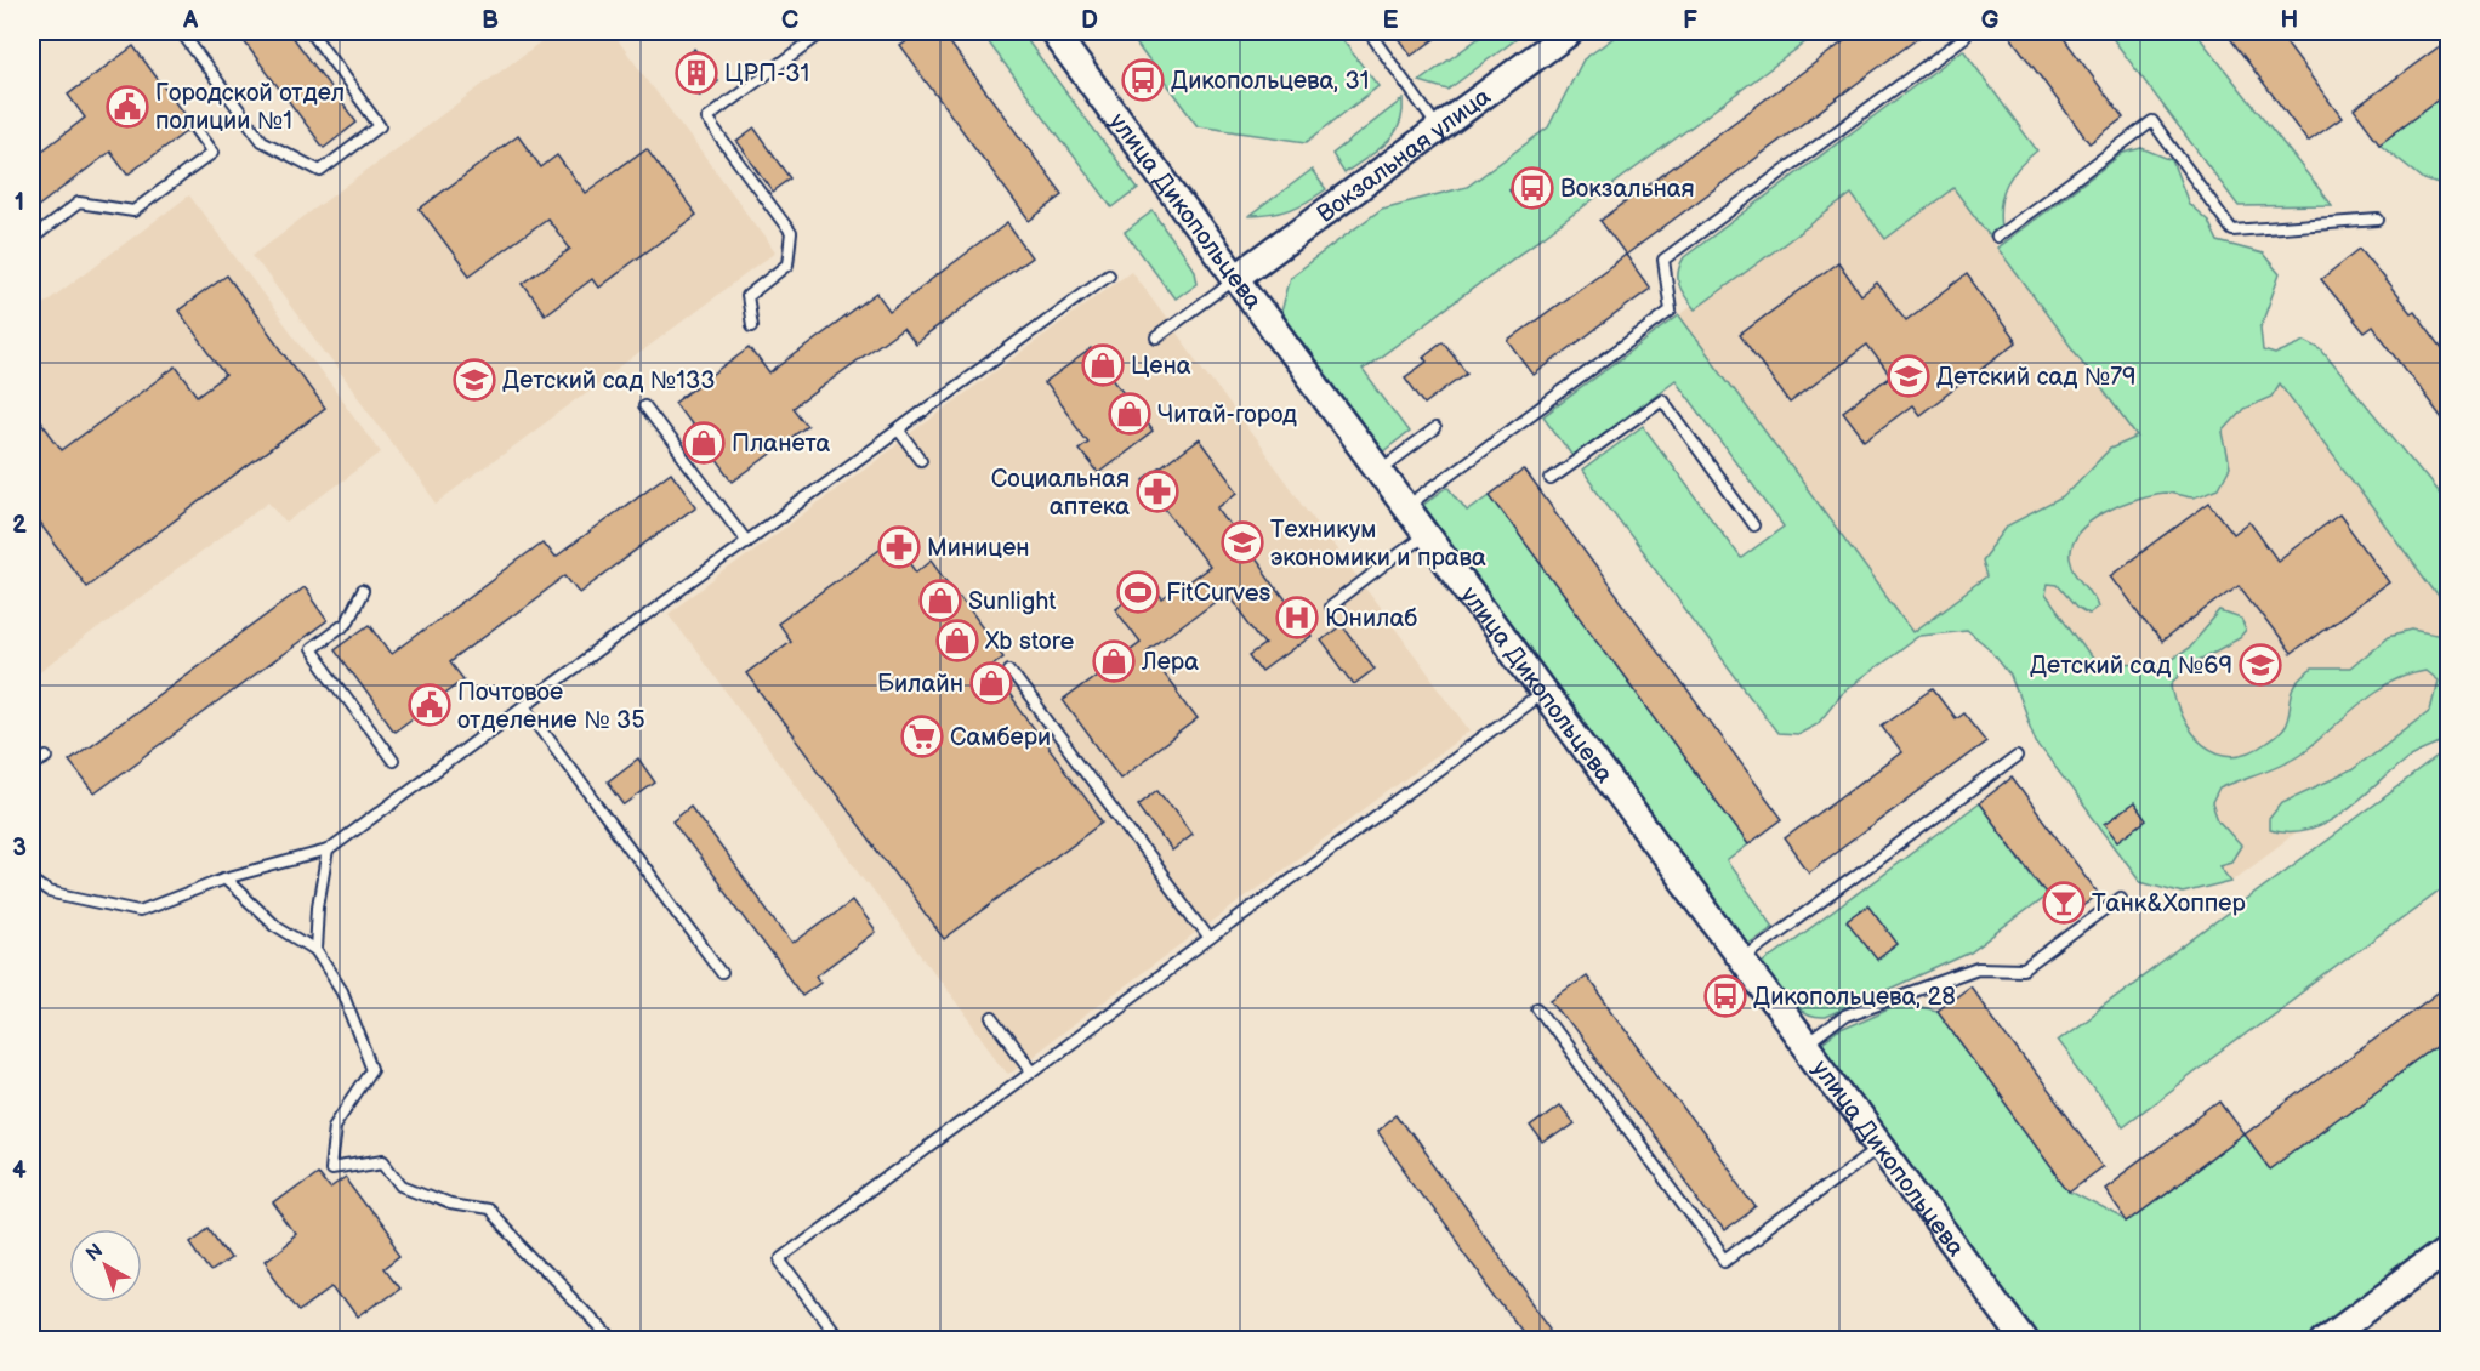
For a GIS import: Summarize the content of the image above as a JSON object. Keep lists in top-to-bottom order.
{
  "streets": {
    "street": ["Вокзальная улица", "улица Дикопольцева"]
  },
  "crossings": [
    ["Вокзальная улица", "улица Дикопольцева"]
  ],
  "places": {
    "building": ["ЦРП-31"],
    "bus stop": ["Дикопольцева, 31", "Вокзальная", "Дикопольцева, 28"],
    "public building": ["Городской отдел полиции №1", "Почтовое отделение № 35"],
    "shop": [
      "Цена",
      "Читай-город",
      "Планета",
      "Sunlight",
      "Xb store",
      "Лера",
      "Билайн"
    ],
    "school or university": [
      "Детский сад №79",
      "Детский сад №133",
      "Техникум экономики и права",
      "Детский сад №69"
    ],
    "pharmacy": ["Социальная аптека", "Миницен"],
    "sports": ["FitCurves"],
    "hospital": ["Юнилаб"],
    "supermarket": ["Самбери"],
    "bar": ["Танк&Хоппер"]
  },
  "north": "top left",
  "grid": {
    "columns": [
      "A",
      "B",
      "C",
      "D",
      "E",
      "F",
      "G",
      "H"
    ],
    "rows": [
      "1",
      "2",
      "3",
      "4"
    ]
  }
}
